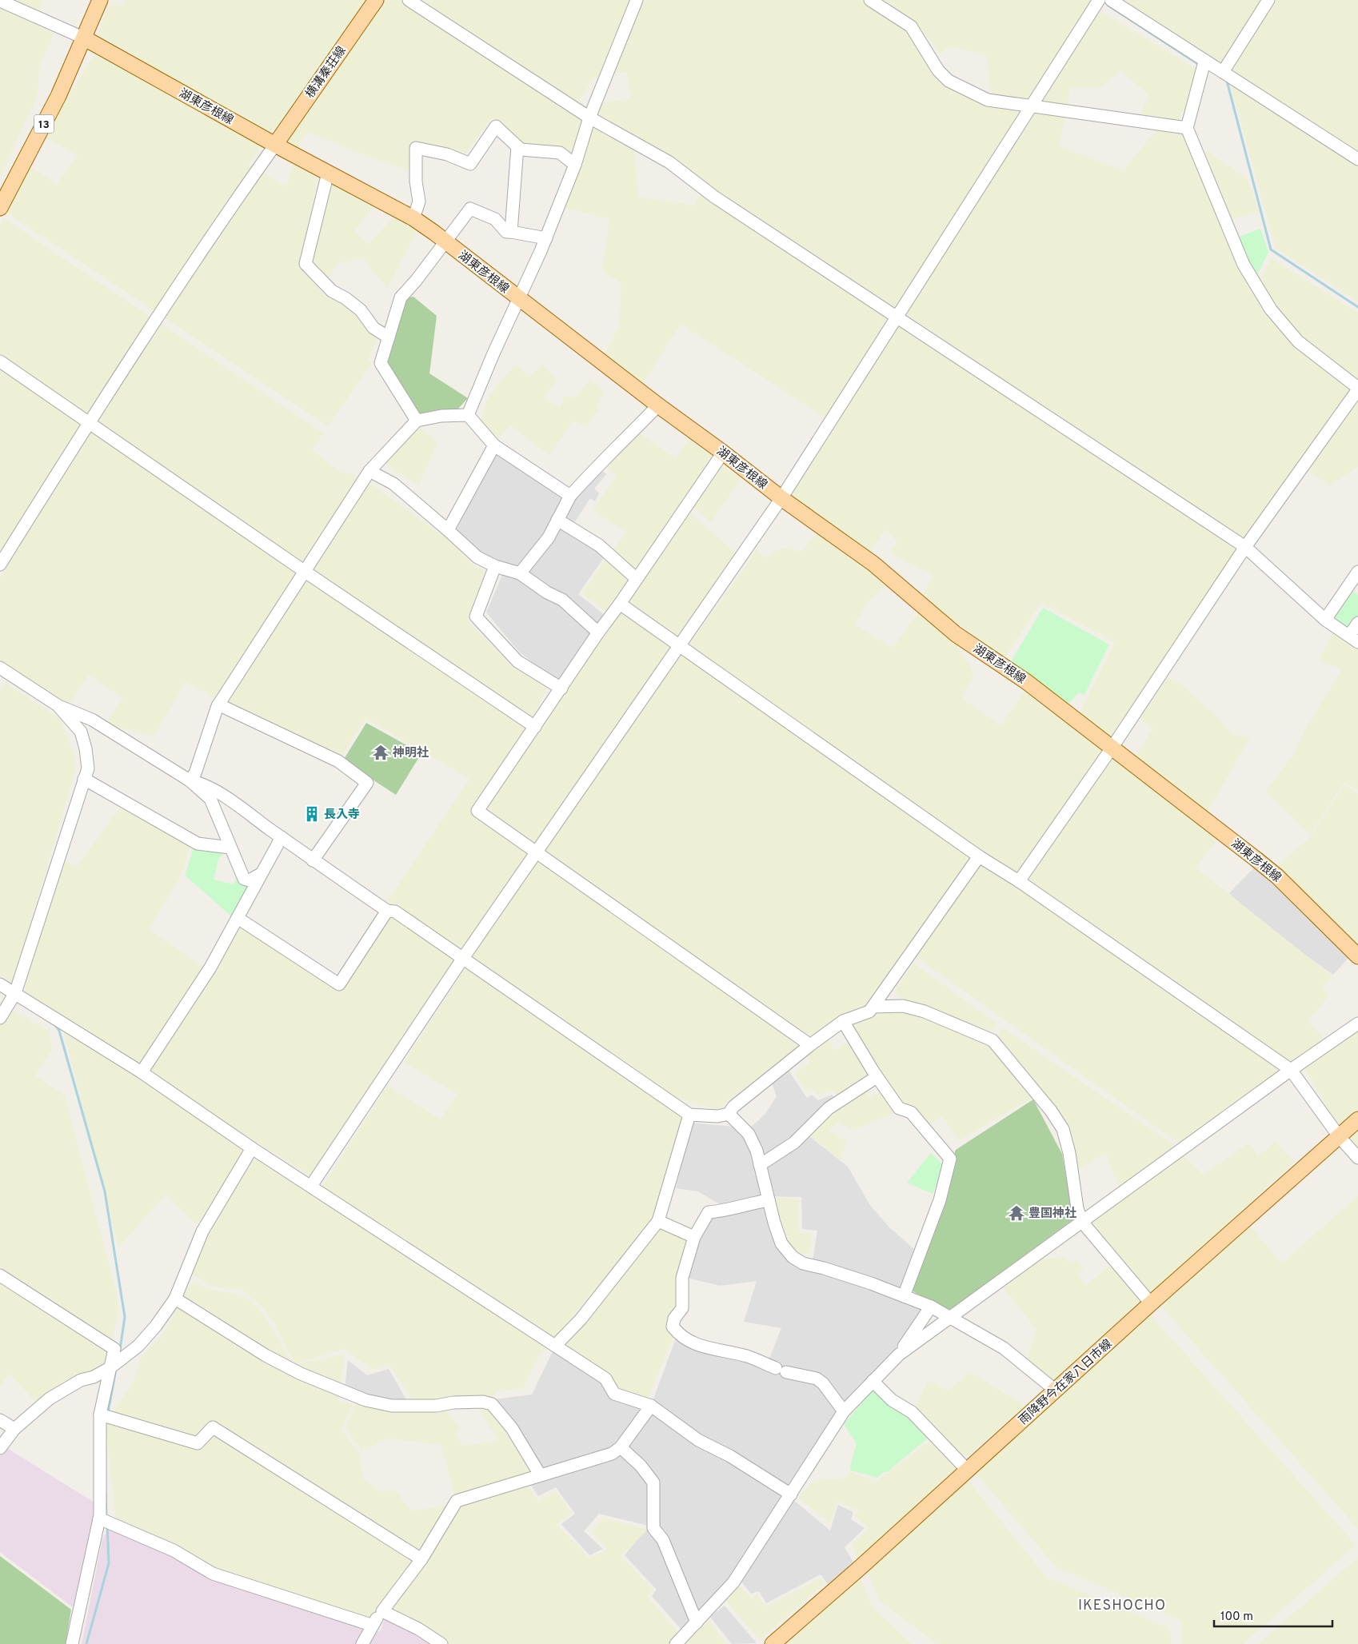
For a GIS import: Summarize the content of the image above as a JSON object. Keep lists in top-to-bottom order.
{
  "streets": {
    "main road": [
      "横溝秦荘線",
      "湖東彦根線",
      "13",
      "雨降野今在家八日市線"
    ]
  },
  "crossings": [
    ["横溝秦荘線", "湖東彦根線"],
    ["湖東彦根線", "13"]
  ],
  "districts": ["IKESHOCHO"],
  "places": {
    "temple": ["神明社", "豊国神社"],
    "building": ["長入寺"]
  },
  "scale_bar": "100 m"
}
